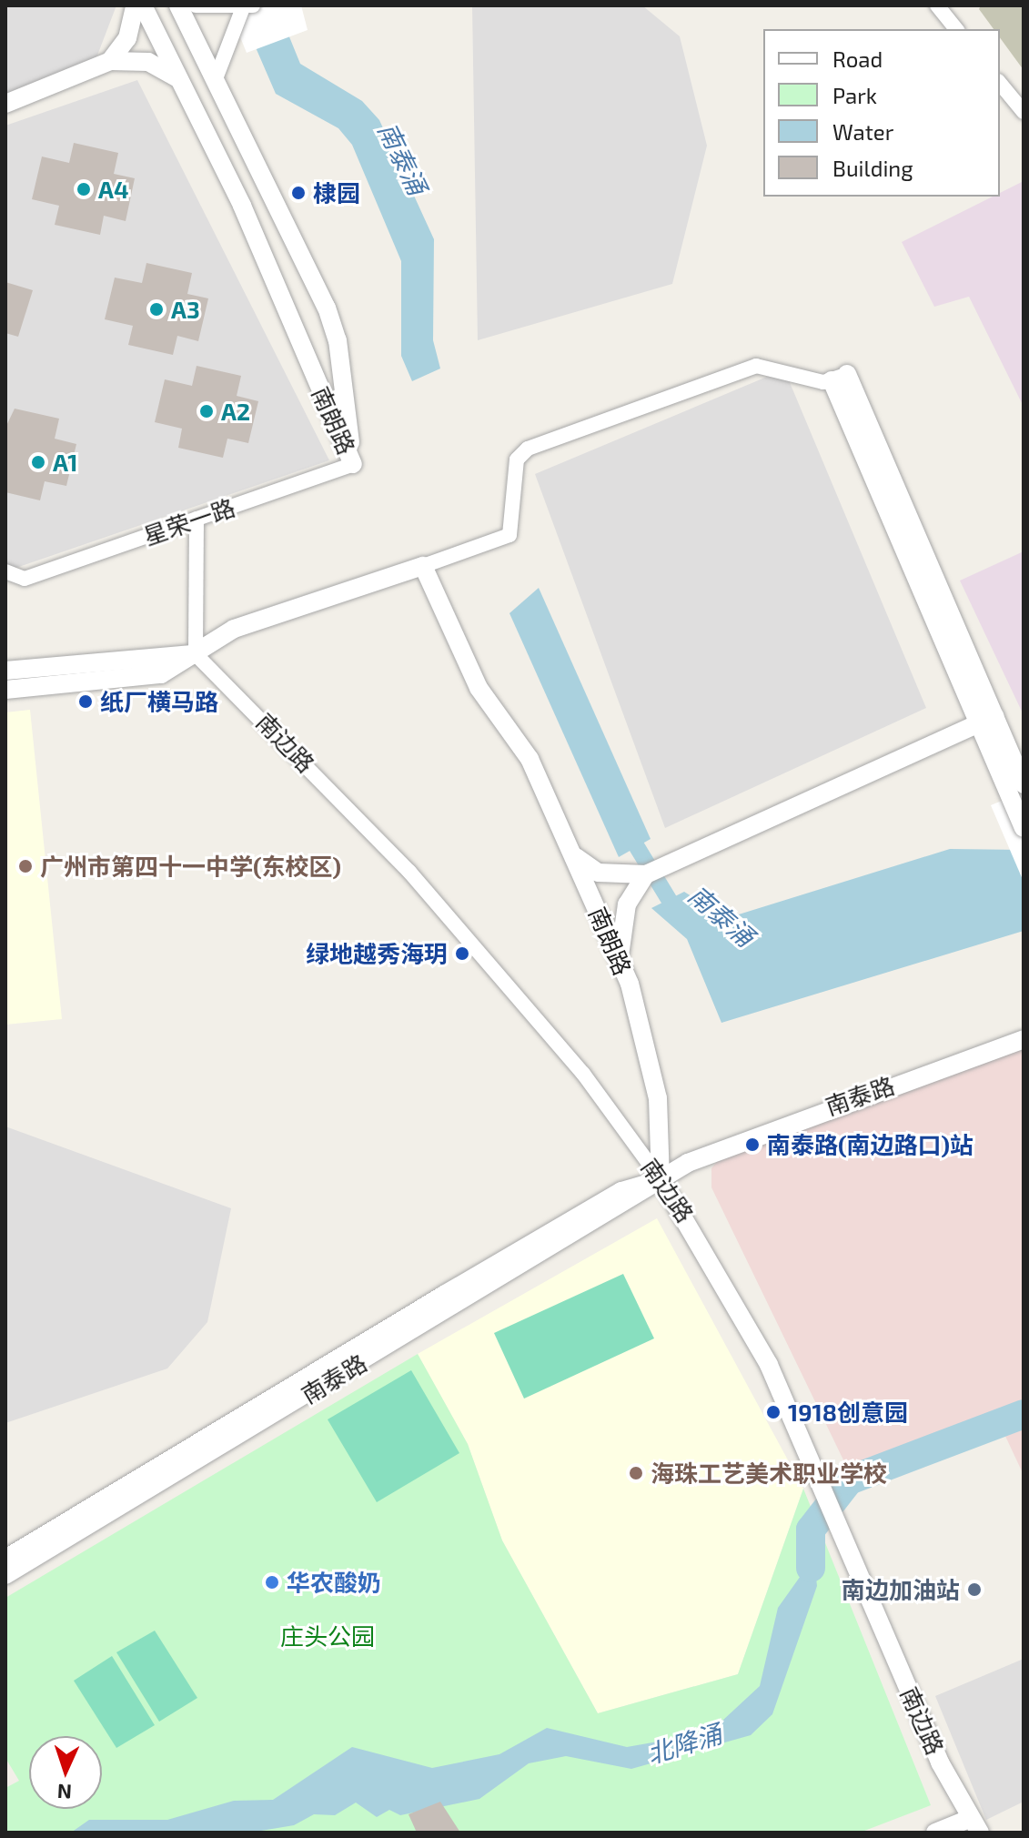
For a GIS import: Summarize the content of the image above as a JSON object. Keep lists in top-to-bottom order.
{
  "streets": {
    "street": [
      "南朗路",
      "星荣一路",
      "南边路",
      "南泰路"
    ]
  },
  "crossings": [
    ["南朗路", "星荣一路"],
    ["南朗路", "南边路"],
    ["南朗路", "南泰路"],
    ["南边路", "南泰路"]
  ],
  "water": ["南泰涌", "北降涌"],
  "parks": ["庄头公园"],
  "places": [
    "A4",
    "棣园",
    "A3",
    "A2",
    "A1",
    "纸厂横马路",
    "广州市第四十一中学(东校区)",
    "绿地越秀海玥",
    "南泰路(南边路口)站",
    "1918创意园",
    "海珠工艺美术职业学校",
    "华农酸奶",
    "南边加油站"
  ],
  "legend": [
    "Road",
    "Park",
    "Water",
    "Building"
  ],
  "north": "bottom"
}
